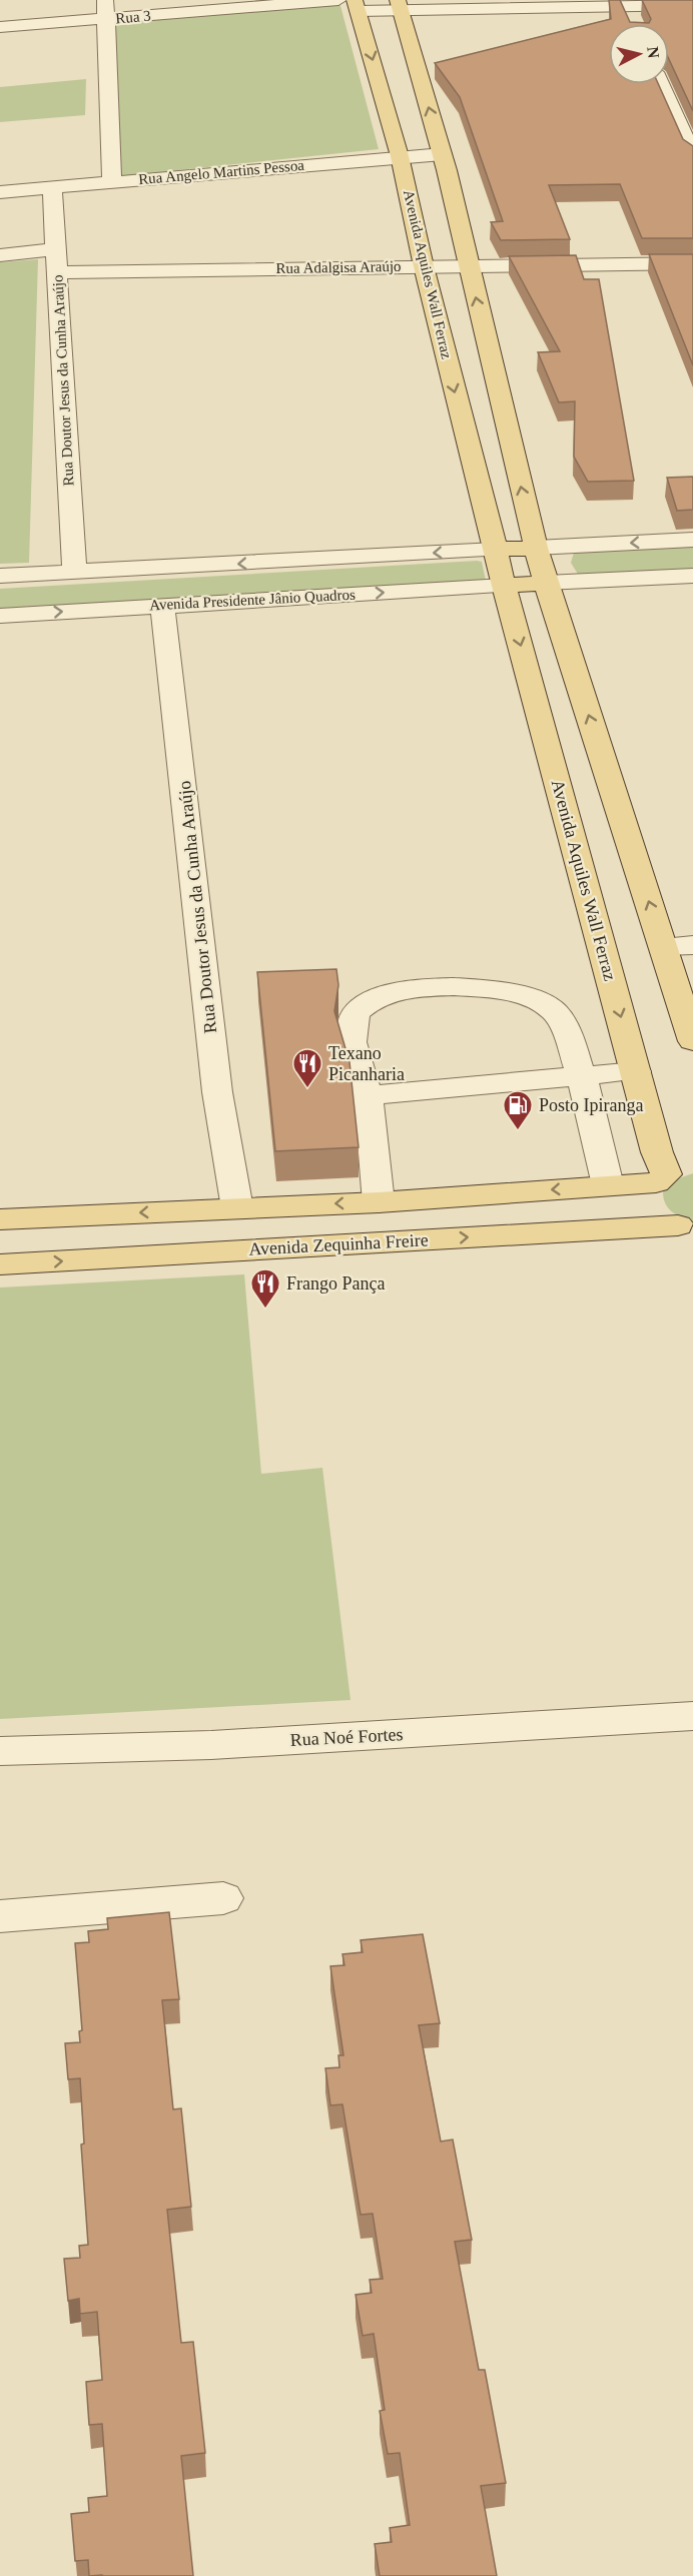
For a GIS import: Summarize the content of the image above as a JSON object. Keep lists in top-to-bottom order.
{
  "streets": {
    "main road": ["Avenida Aquiles Wall Ferraz", "Avenida Zequinha Freire"],
    "street": [
      "Rua 3",
      "Rua Angelo Martins Pessoa",
      "Rua Adalgisa Araújo",
      "Rua Doutor Jesus da Cunha Araújo",
      "Avenida Presidente Jânio Quadros",
      "Rua Noé Fortes"
    ]
  },
  "crossings": [
    ["Rua Angelo Martins Pessoa", "Avenida Aquiles Wall Ferraz"],
    ["Rua Angelo Martins Pessoa", "Rua Doutor Jesus da Cunha Araújo"],
    ["Rua Adalgisa Araújo", "Avenida Aquiles Wall Ferraz"],
    ["Rua Adalgisa Araújo", "Rua Doutor Jesus da Cunha Araújo"],
    ["Avenida Aquiles Wall Ferraz", "Avenida Presidente Jânio Quadros"],
    ["Avenida Aquiles Wall Ferraz", "Avenida Zequinha Freire"],
    ["Rua Doutor Jesus da Cunha Araújo", "Avenida Presidente Jânio Quadros"]
  ],
  "places": {
    "restaurant": ["Texano Picanharia", "Frango Pança"],
    "fuel station": ["Posto Ipiranga"]
  },
  "north": "right"
}
